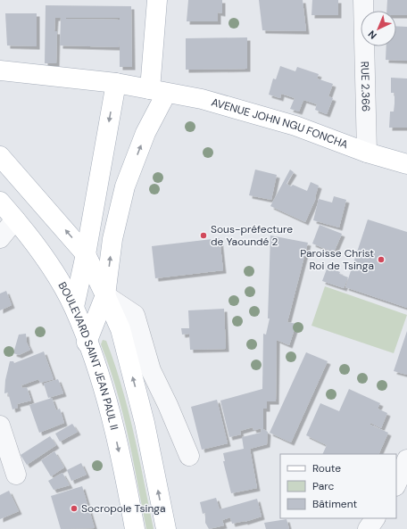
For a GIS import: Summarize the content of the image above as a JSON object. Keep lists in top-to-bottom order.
{
  "streets": {
    "main road": ["AVENUE JOHN NGU FONCHA", "BOULEVARD SAINT JEAN PAUL II"],
    "street": ["RUE 2.366"]
  },
  "crossings": [
    ["RUE 2.366", "AVENUE JOHN NGU FONCHA"]
  ],
  "places": ["Sous-préfecture de Yaoundé 2", "Paroisse Christ Roi de Tsinga", "Socropole Tsinga"],
  "legend": ["Route", "Parc", "Bâtiment"],
  "north": "bottom left"
}
